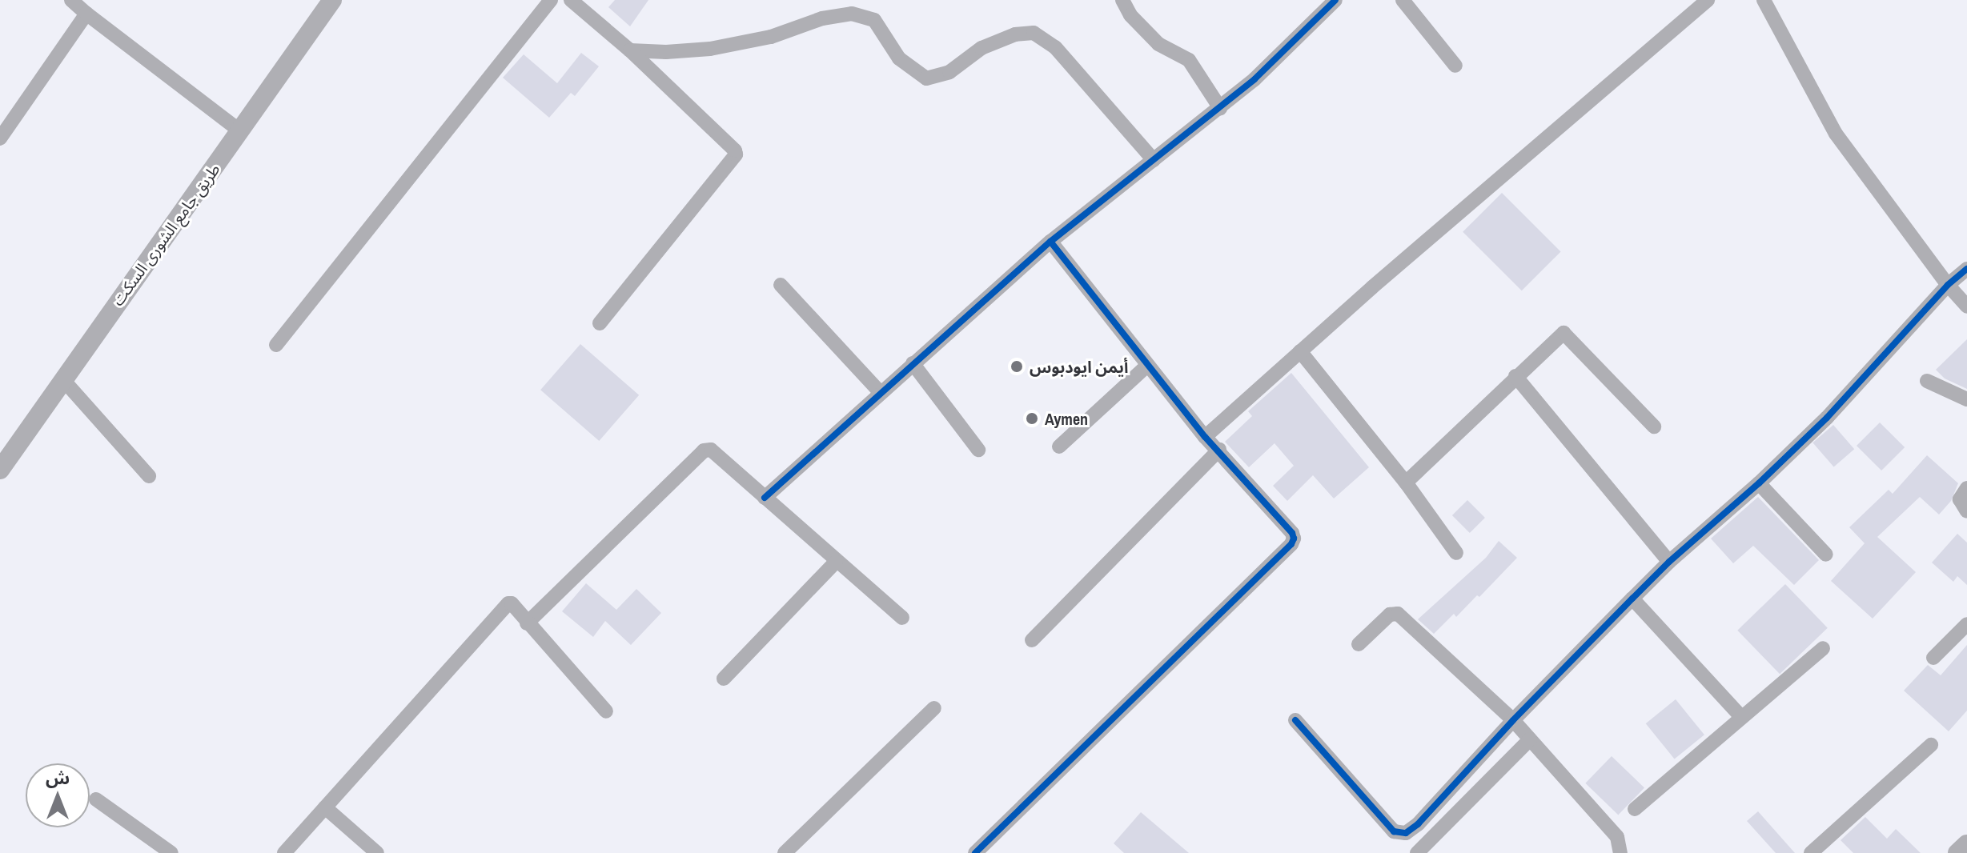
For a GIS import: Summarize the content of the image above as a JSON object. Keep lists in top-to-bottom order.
{
  "streets": {
    "main road": ["طريق جامع الشورى السكت"]
  },
  "places": ["أيمن ايودبوس", "Aymen"],
  "north": "top"
}
